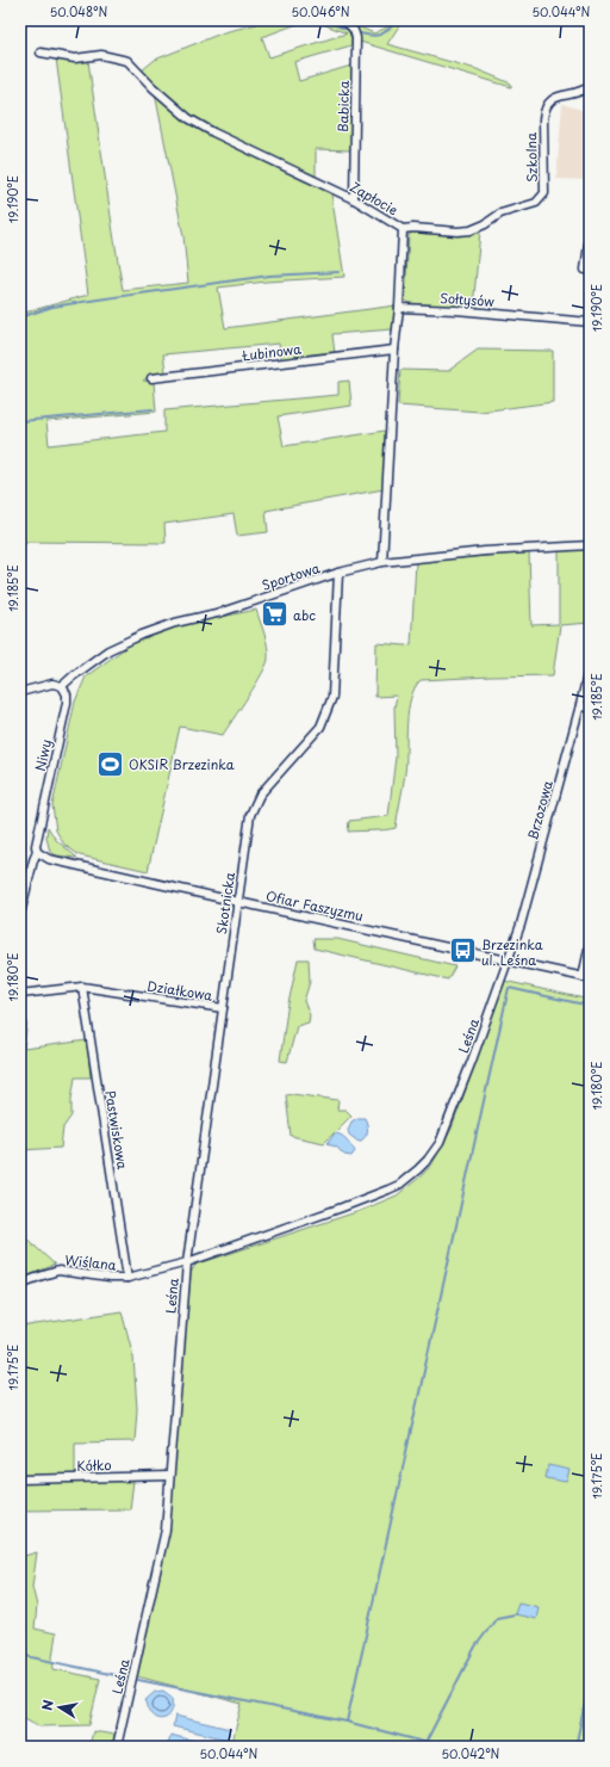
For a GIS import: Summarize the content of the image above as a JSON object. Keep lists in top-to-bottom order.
{
  "streets": {
    "street": [
      "Babicka",
      "Szkolna",
      "Zapłocie",
      "Sołtysów",
      "Łubinowa",
      "Sportowa",
      "Niwy",
      "Brzozowa",
      "Skotnicka",
      "Ofiar Faszyzmu",
      "Działkowa",
      "Leśna",
      "Pastwiskowa",
      "Wiślana",
      "Kółko"
    ]
  },
  "crossings": [
    ["Babicka", "Zapłocie"],
    ["Szkolna", "Zapłocie"],
    ["Zapłocie", "Sołtysów"],
    ["Zapłocie", "Łubinowa"],
    ["Zapłocie", "Sportowa"],
    ["Sportowa", "Niwy"],
    ["Sportowa", "Skotnicka"],
    ["Niwy", "Ofiar Faszyzmu"],
    ["Brzozowa", "Ofiar Faszyzmu"],
    ["Brzozowa", "Leśna"],
    ["Skotnicka", "Ofiar Faszyzmu"],
    ["Skotnicka", "Działkowa"],
    ["Skotnicka", "Leśna"],
    ["Skotnicka", "Wiślana"],
    ["Ofiar Faszyzmu", "Leśna"],
    ["Działkowa", "Pastwiskowa"],
    ["Leśna", "Wiślana"],
    ["Leśna", "Kółko"],
    ["Pastwiskowa", "Wiślana"]
  ],
  "places": {
    "supermarket": ["abc"],
    "sports": ["OKSIR Brzezinka"],
    "bus stop": ["Brzezinka ul. Leśna"]
  },
  "north": "left",
  "coordinates": [
    "50.048°N",
    "50.046°N",
    "50.044°N",
    "19.190°E",
    "19.185°E",
    "19.180°E",
    "19.175°E",
    "50.042°N"
  ]
}
